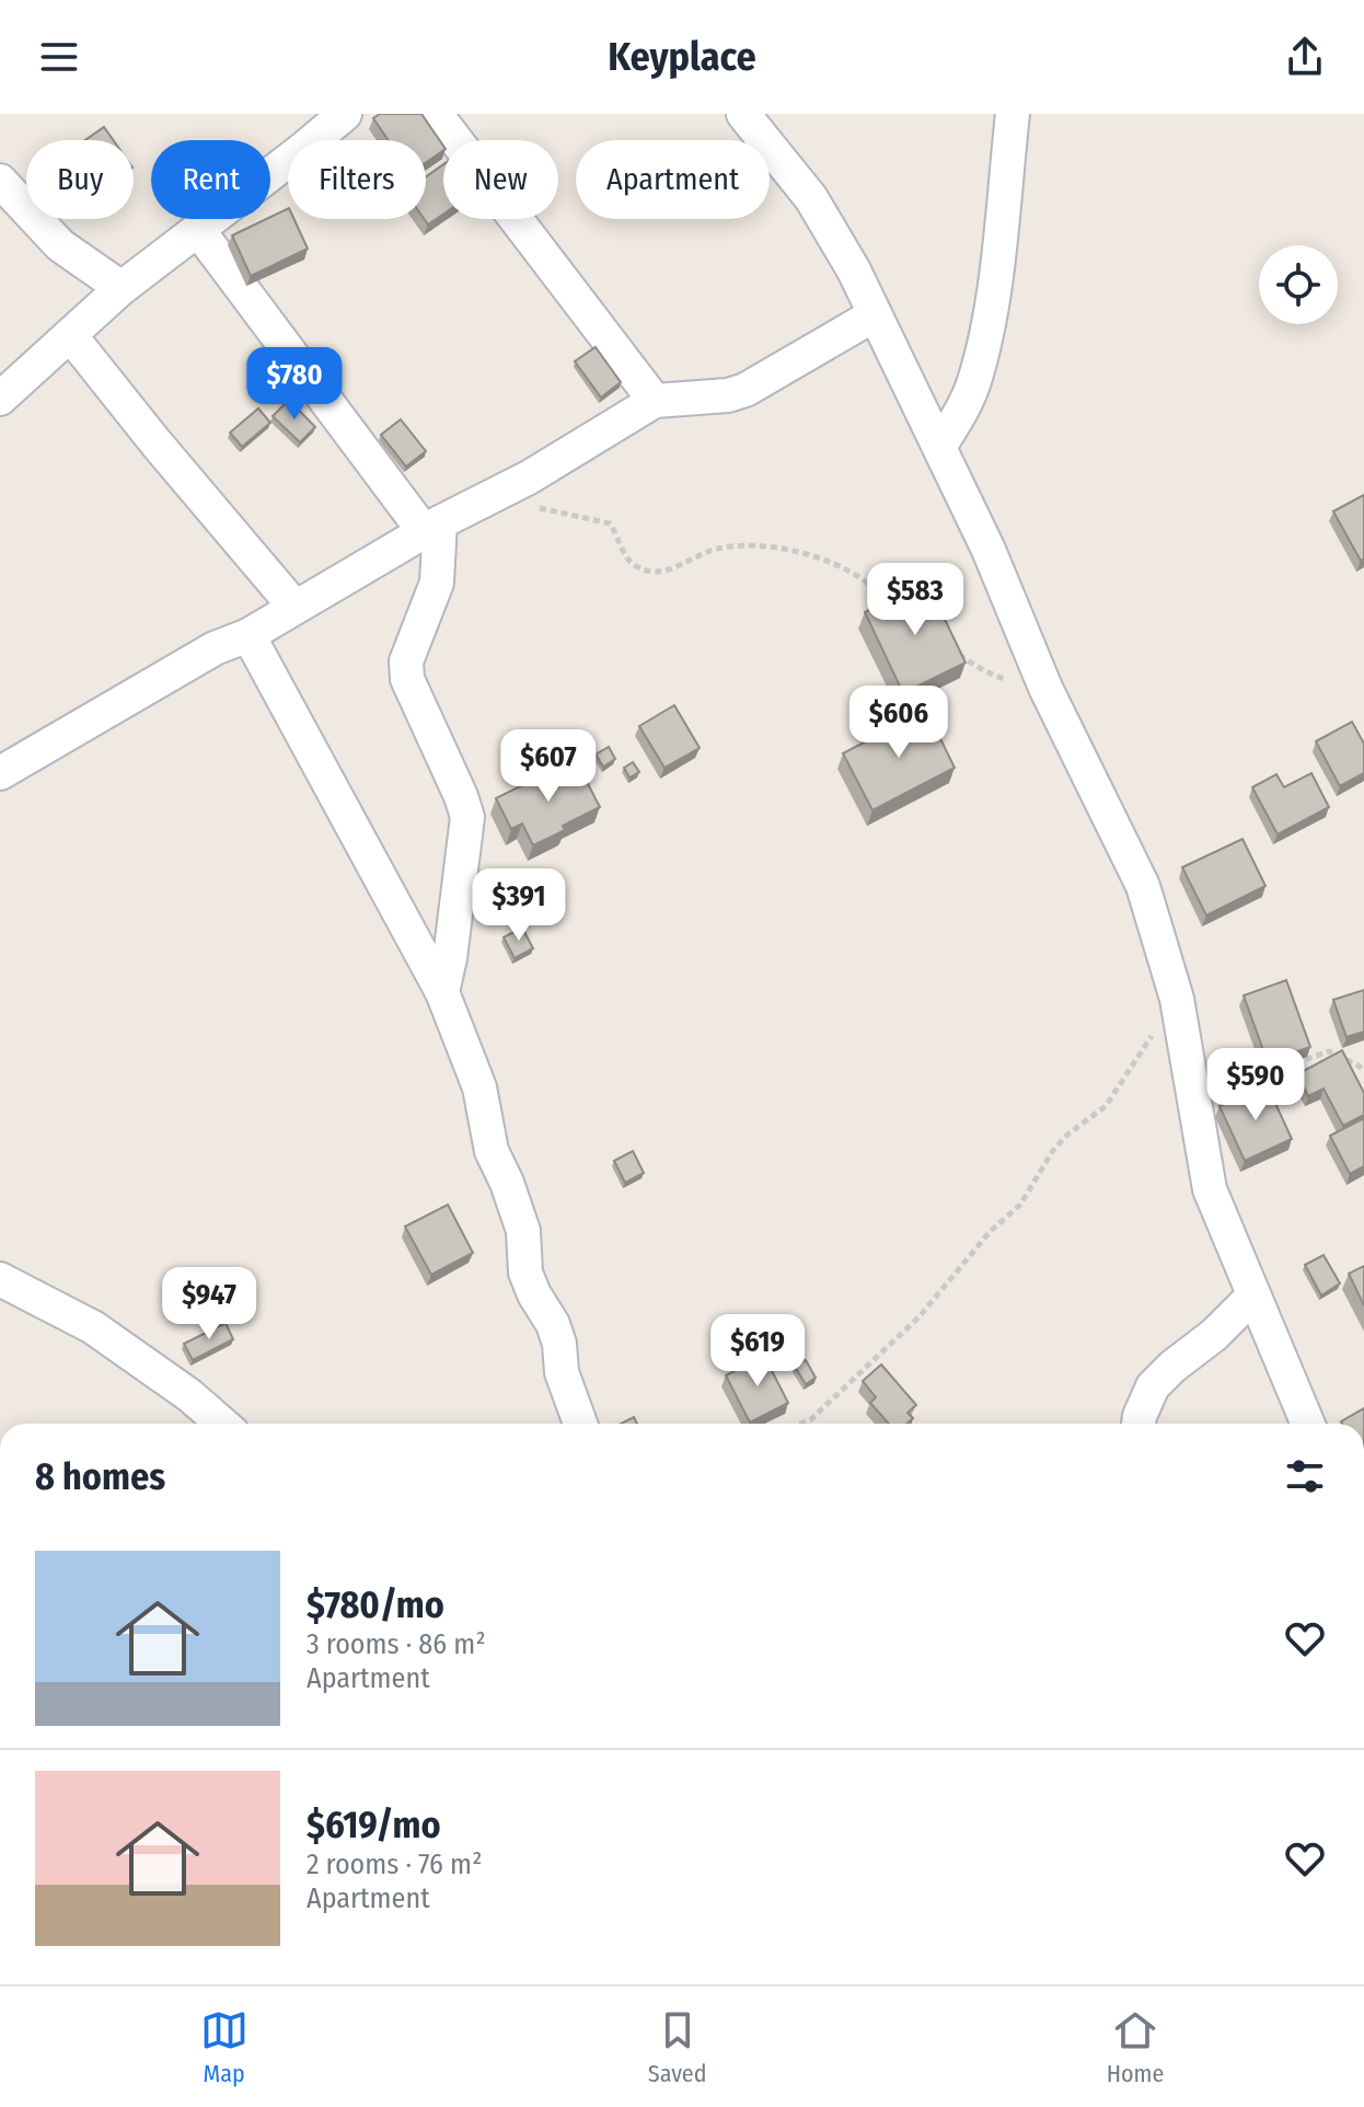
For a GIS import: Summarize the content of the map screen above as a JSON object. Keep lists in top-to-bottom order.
{
  "page": {
    "header": "Keyplace",
    "chip": [
      "Buy",
      "Rent",
      "Filters",
      "New",
      "Apartment"
    ],
    "price": [
      "$780",
      "$583",
      "$606",
      "$607",
      "$391",
      "$590",
      "$947",
      "$619"
    ],
    "heading": "8 homes",
    "list": [
      {
        "name": "$780/mo",
        "note": "3 rooms · 86 m² · Apartment"
      },
      {
        "name": "$619/mo",
        "note": "2 rooms · 76 m² · Apartment"
      }
    ],
    "tabs": ["Map", "Saved", "Home"]
  }
}
